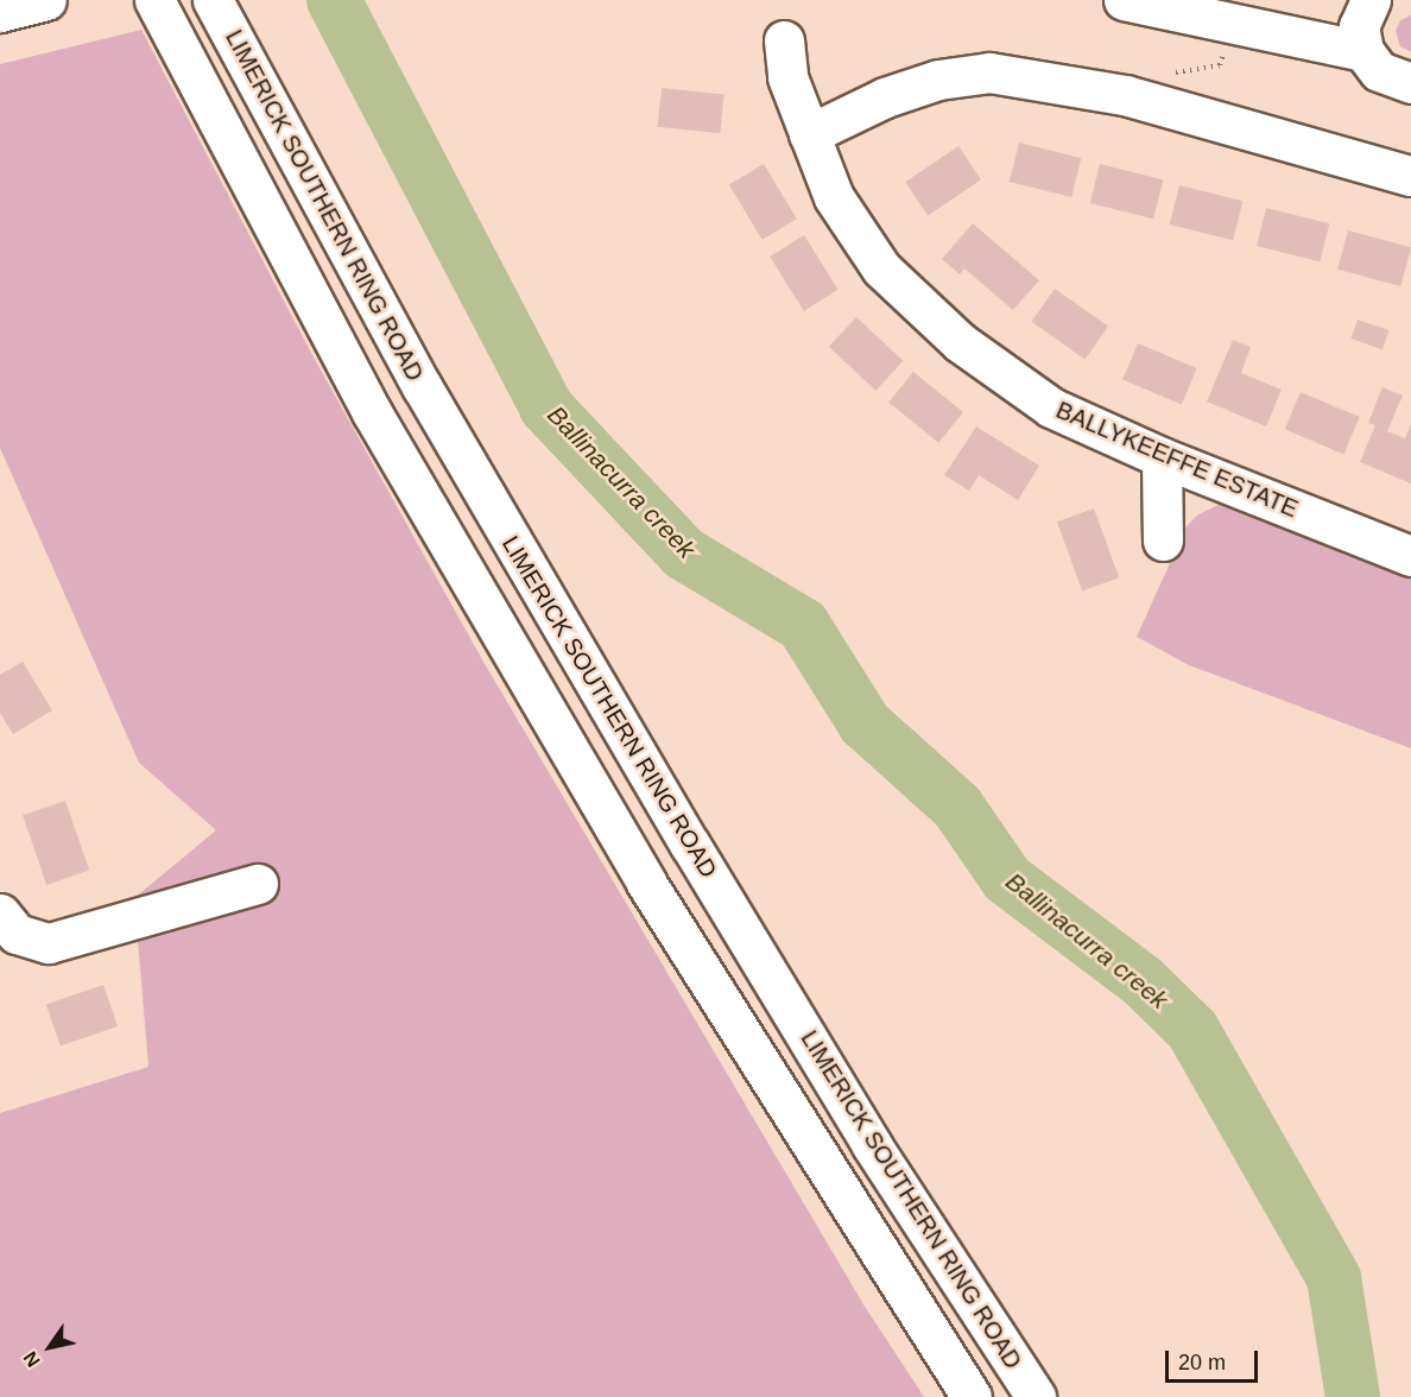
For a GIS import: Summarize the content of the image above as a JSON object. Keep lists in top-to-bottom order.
{
  "streets": {
    "main road": ["LIMERICK SOUTHERN RING ROAD", "BALLYKEEFFE ESTATE"]
  },
  "water": ["Ballinacurra creek"],
  "scale_bar": "20 m",
  "north": "bottom left"
}
